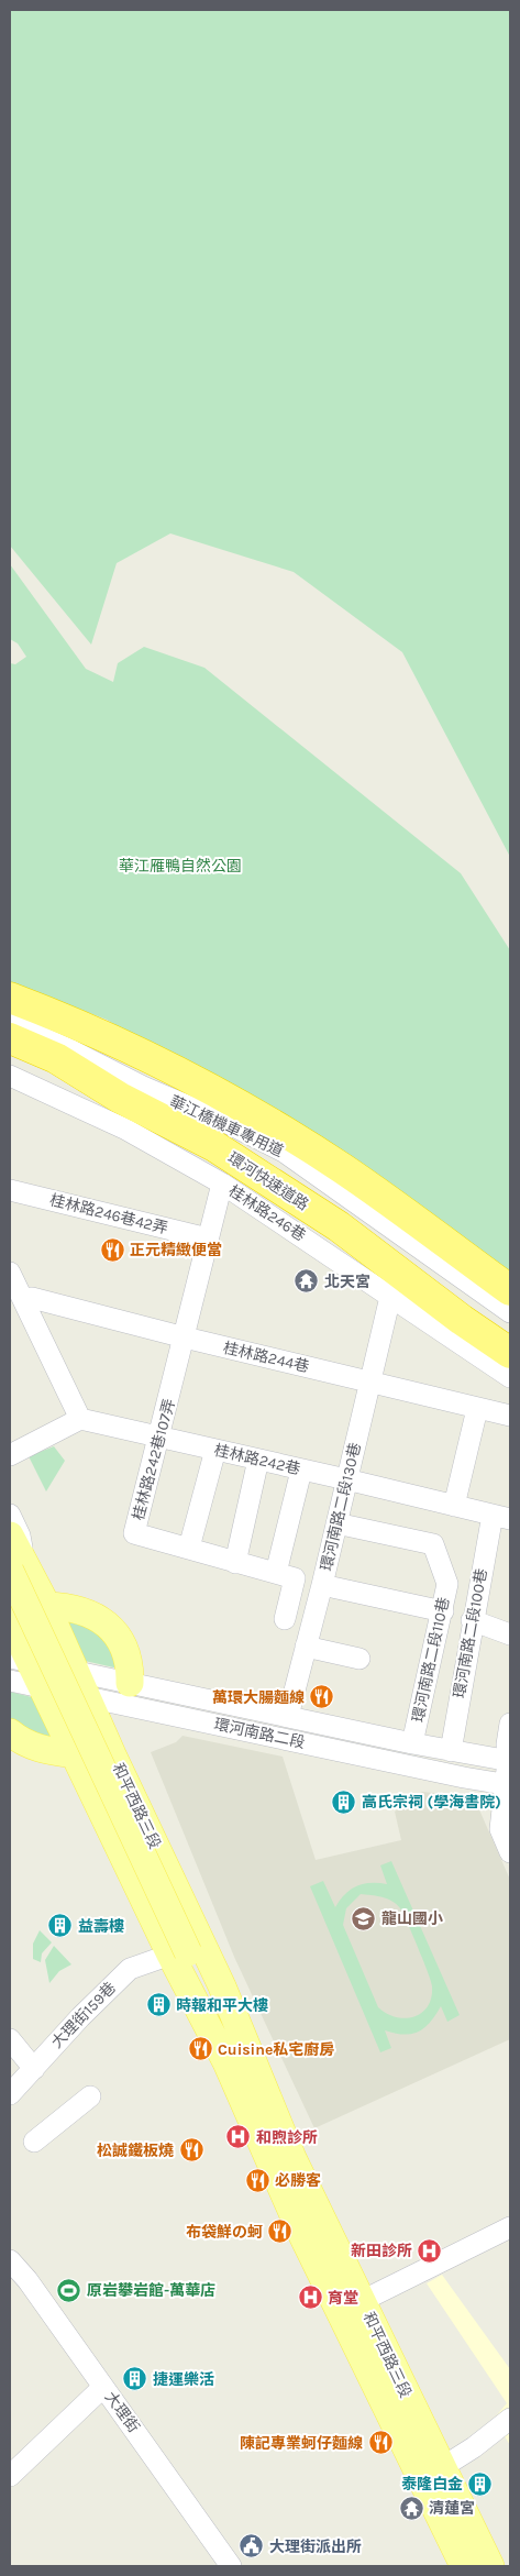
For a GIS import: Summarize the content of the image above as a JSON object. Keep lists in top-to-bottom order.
{
  "streets": {
    "highway": ["環河快速道路"],
    "main road": ["和平西路三段"],
    "street": [
      "華江橋機車專用道",
      "桂林路246巷",
      "桂林路246巷42弄",
      "桂林路244巷",
      "桂林路242巷107弄",
      "桂林路242巷",
      "環河南路二段130巷",
      "環河南路二段100巷",
      "環河南路二段110巷",
      "環河南路二段",
      "大理街159巷",
      "大理街"
    ]
  },
  "crossings": [
    ["桂林路246巷", "桂林路242巷107弄"],
    ["桂林路246巷", "環河南路二段130巷"],
    ["桂林路246巷42弄", "桂林路242巷107弄"],
    ["桂林路244巷", "桂林路242巷107弄"],
    ["桂林路244巷", "環河南路二段130巷"],
    ["桂林路242巷107弄", "桂林路242巷"],
    ["桂林路242巷", "環河南路二段130巷"],
    ["桂林路242巷", "環河南路二段100巷"],
    ["環河南路二段130巷", "環河南路二段110巷"],
    ["環河南路二段130巷", "環河南路二段"],
    ["環河南路二段100巷", "環河南路二段"],
    ["環河南路二段110巷", "環河南路二段"],
    ["環河南路二段", "和平西路三段"],
    ["和平西路三段", "大理街159巷"]
  ],
  "parks": ["華江雁鴨自然公園"],
  "places": {
    "restaurant": [
      "正元精緻便當",
      "萬環大腸麵線",
      "Cuisine私宅廚房",
      "松誠鐵板燒",
      "必勝客",
      "布袋鮮の蚵",
      "陳記專業蚵仔麵線"
    ],
    "temple": ["北天宮", "清蓮宮"],
    "building": [
      "高氏宗祠 (學海書院)",
      "益壽樓",
      "時報和平大樓",
      "捷運樂活",
      "泰隆白金"
    ],
    "school or university": ["龍山國小"],
    "hospital": ["和煦診所", "新田診所", "育堂"],
    "sports": ["原岩攀岩館-萬華店"],
    "public building": ["大理街派出所"]
  }
}
